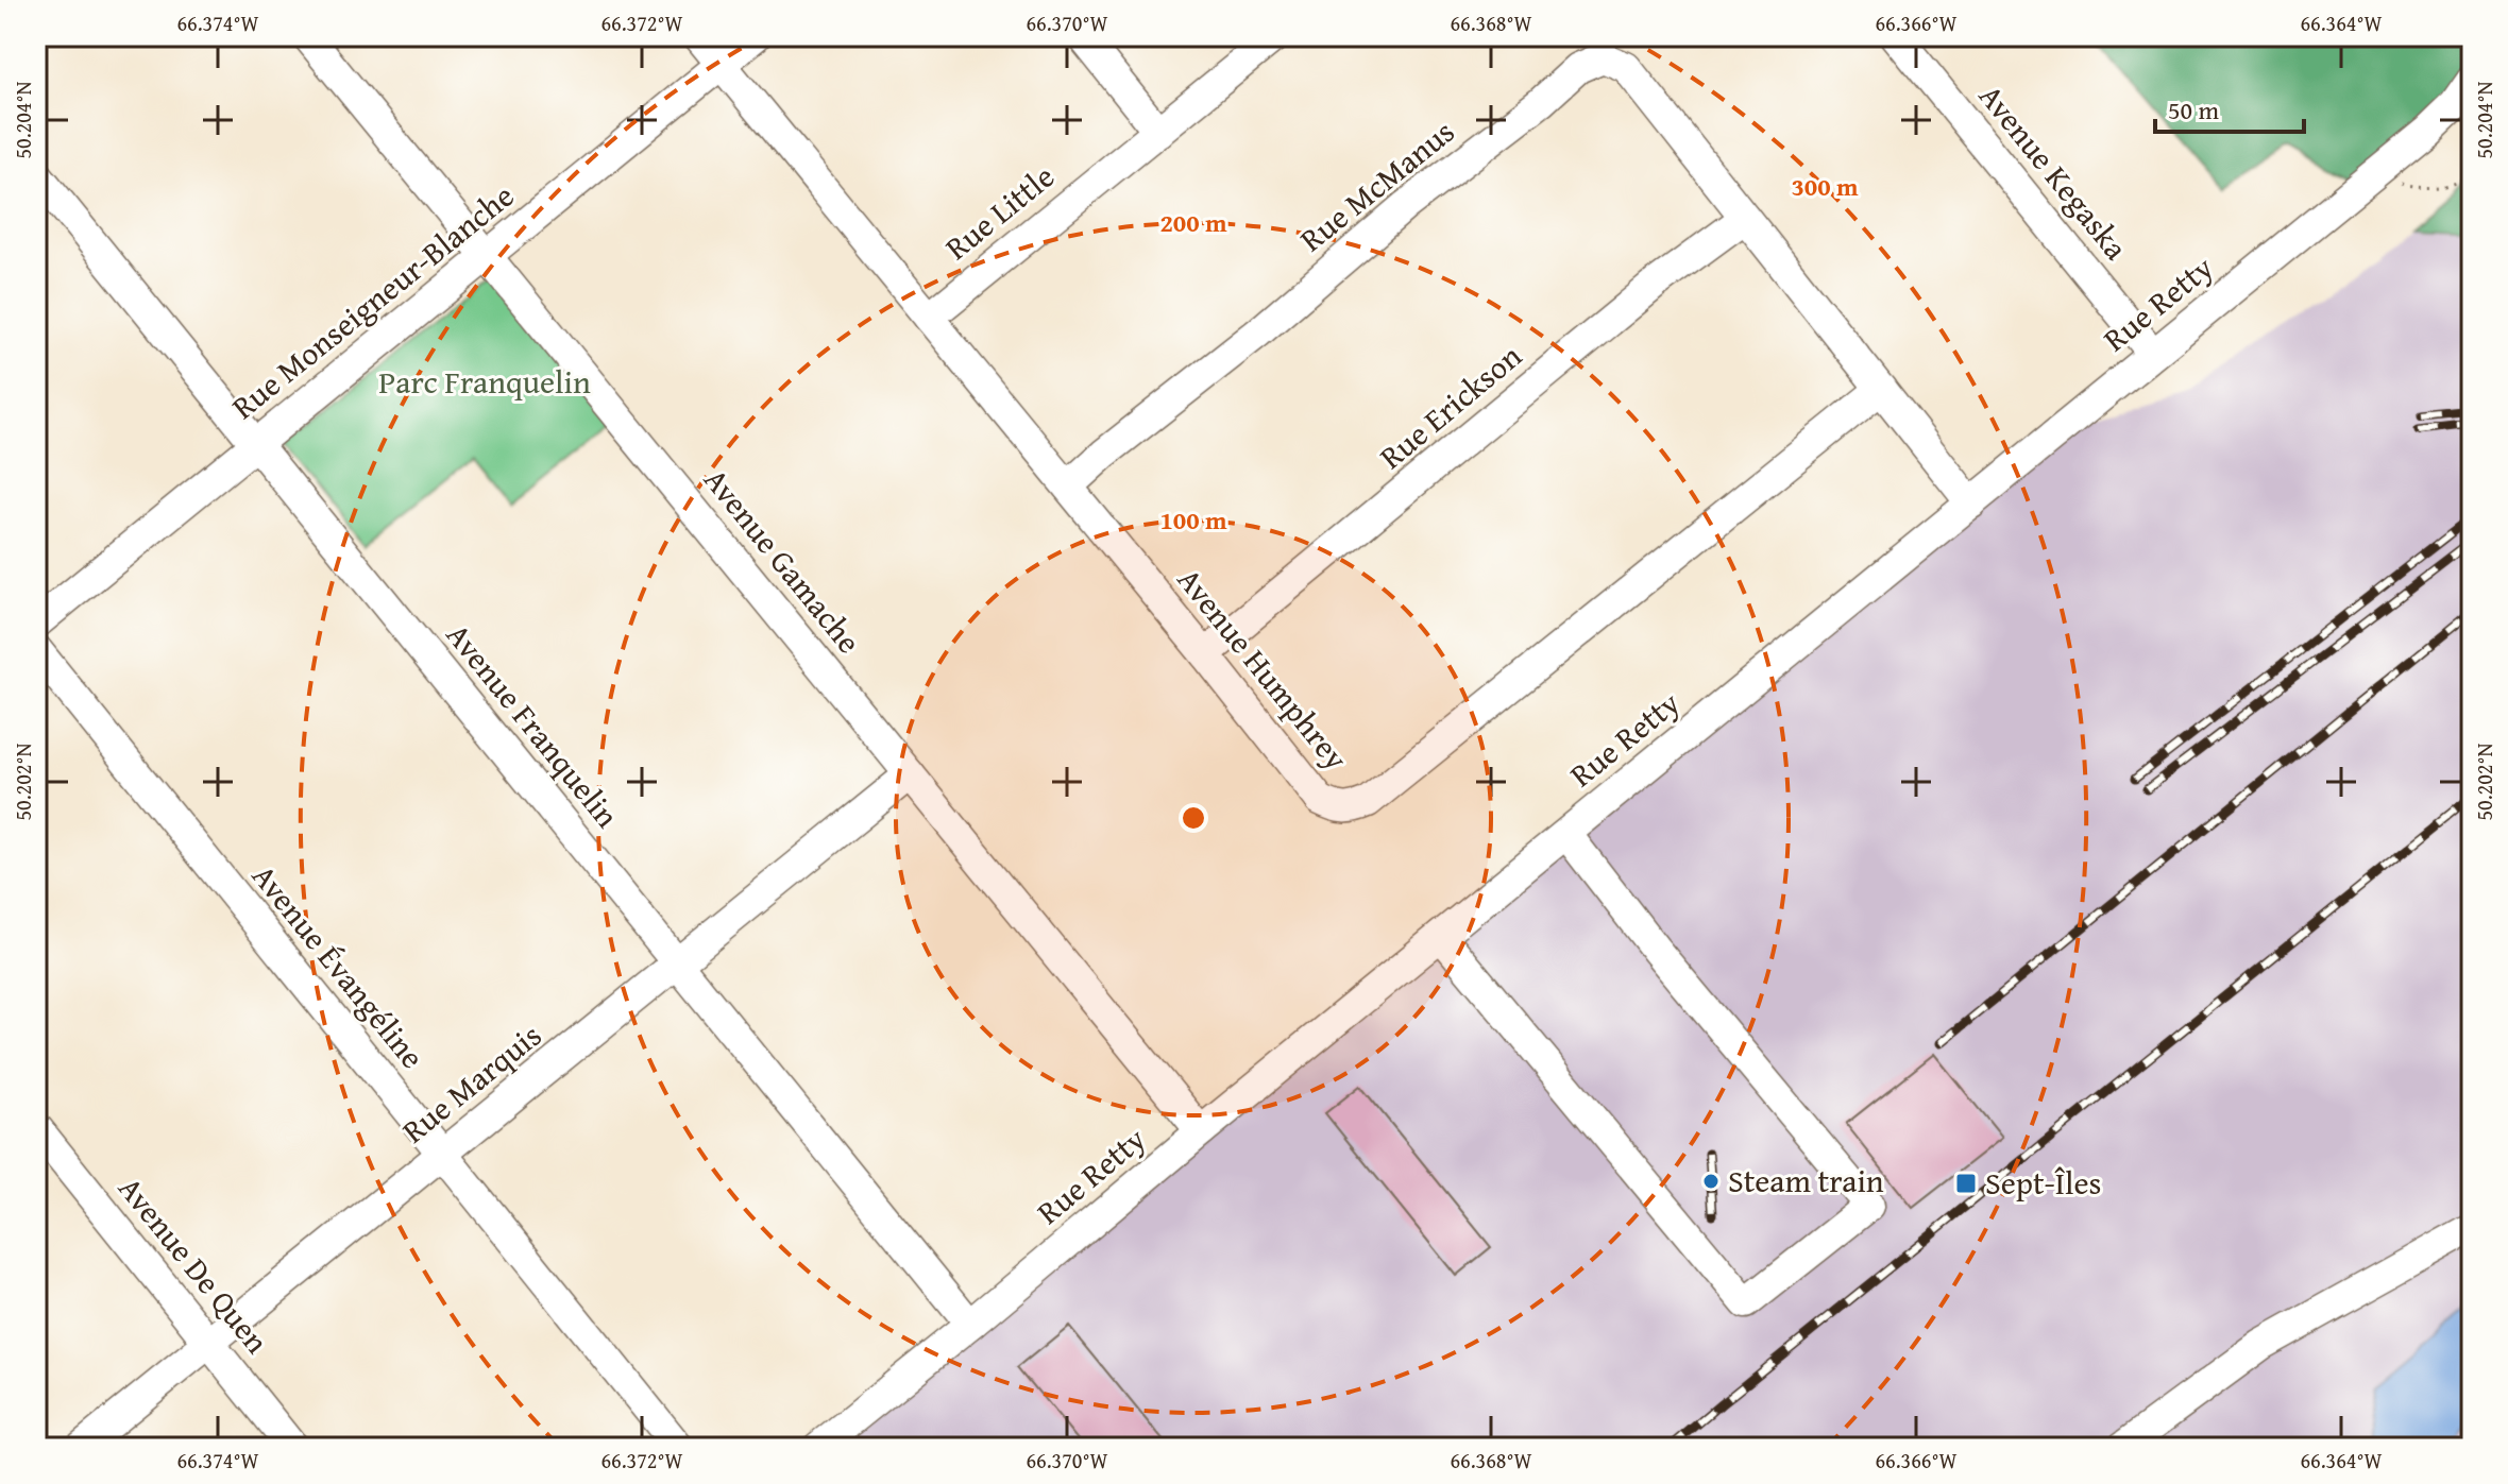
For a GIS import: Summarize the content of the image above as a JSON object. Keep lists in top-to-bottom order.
{
  "streets": {
    "street": [
      "Avenue Kegaska",
      "Rue McManus",
      "Rue Little",
      "Rue Monseigneur-Blanche",
      "Rue Retty",
      "Rue Erickson",
      "Avenue Gamache",
      "Avenue Humphrey",
      "Avenue Franquelin",
      "Avenue Évangéline",
      "Rue Marquis",
      "Avenue De Quen"
    ]
  },
  "crossings": [
    ["Avenue Kegaska", "Rue Retty"],
    ["Rue McManus", "Rue Retty"],
    ["Rue McManus", "Rue Erickson"],
    ["Rue McManus", "Avenue Humphrey"],
    ["Rue Little", "Avenue Humphrey"],
    ["Rue Monseigneur-Blanche", "Avenue Gamache"],
    ["Rue Monseigneur-Blanche", "Avenue Humphrey"],
    ["Rue Monseigneur-Blanche", "Avenue Franquelin"],
    ["Rue Retty", "Avenue Gamache"],
    ["Rue Retty", "Avenue Franquelin"],
    ["Rue Erickson", "Avenue Humphrey"],
    ["Avenue Gamache", "Rue Marquis"],
    ["Avenue Franquelin", "Rue Marquis"],
    ["Avenue Évangéline", "Rue Marquis"],
    ["Rue Marquis", "Avenue De Quen"]
  ],
  "parks": ["Parc Franquelin"],
  "places": {
    "other": ["Steam train"],
    "transit": ["Sept-Îles"]
  },
  "scale_bar": "50 m",
  "coordinates": [
    "66.374°W",
    "66.372°W",
    "66.370°W",
    "66.368°W",
    "66.366°W",
    "66.364°W",
    "50.204°N",
    "50.202°N"
  ],
  "rings": ["300 m", "200 m", "100 m"]
}
